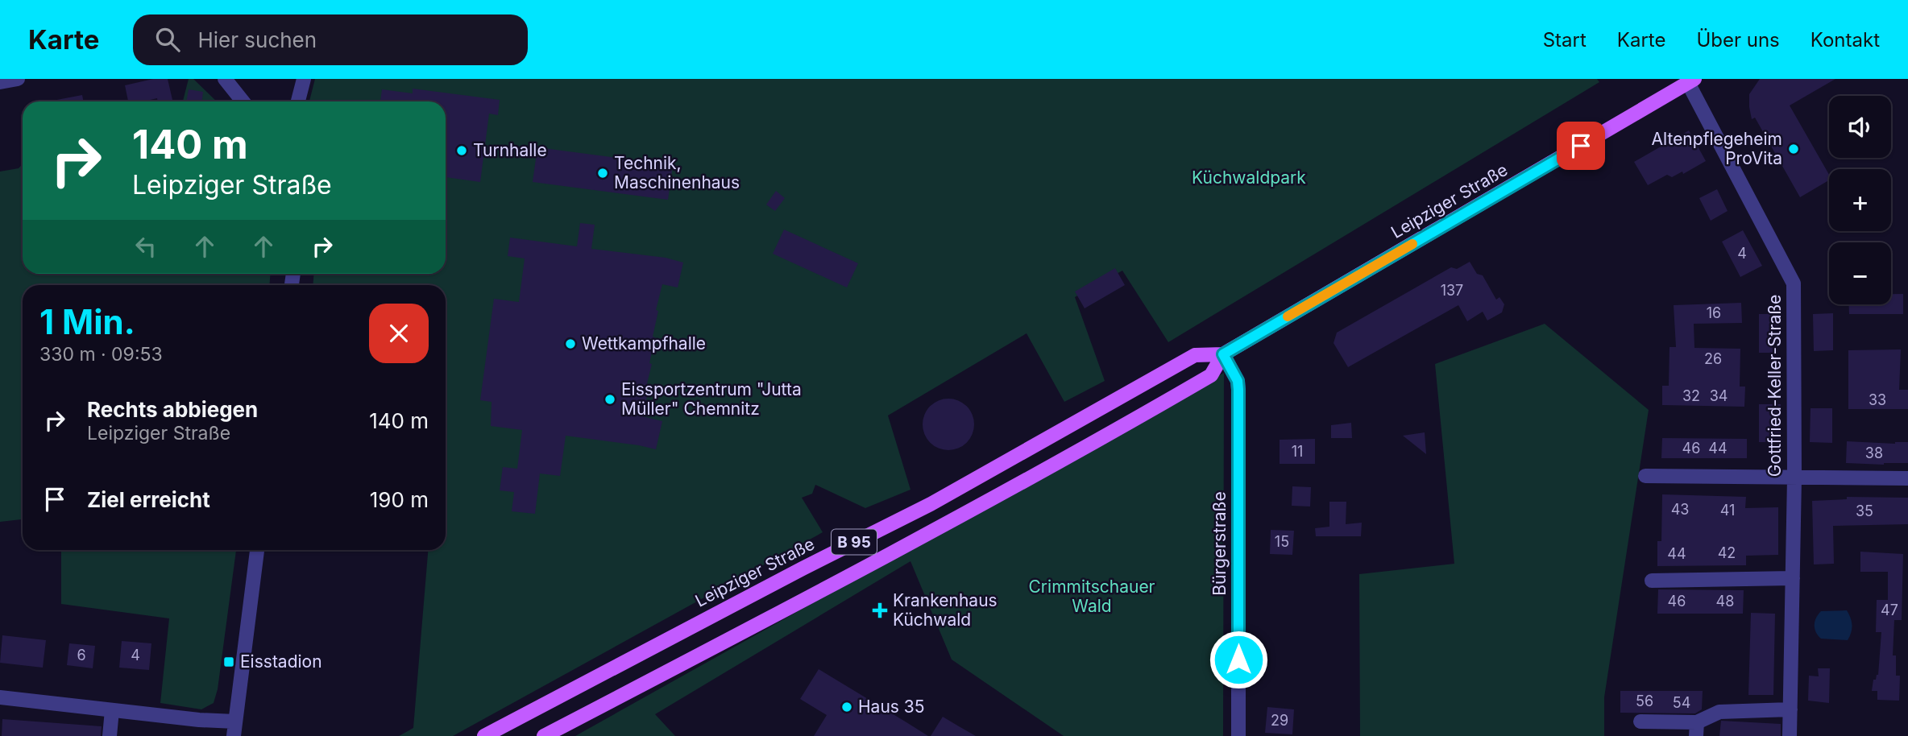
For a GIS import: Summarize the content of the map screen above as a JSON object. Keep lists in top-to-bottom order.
{
  "streets": {
    "main road": ["Leipziger Straße", "B 95"],
    "street": ["Gottfried-Keller-Straße", "Bürgerstraße"]
  },
  "crossings": [
    ["Leipziger Straße", "Gottfried-Keller-Straße"],
    ["Leipziger Straße", "Bürgerstraße"]
  ],
  "parks": ["Küchwaldpark", "Crimmitschauer Wald"],
  "places": {
    "other": [
      "Altenpflegeheim ProVita",
      "Turnhalle",
      "Technik, Maschinenhaus",
      "Wettkampfhalle",
      "Eissportzentrum \"Jutta Müller\" Chemnitz",
      "Haus 35"
    ],
    "health": ["Krankenhaus Küchwald"],
    "transit": ["Eisstadion"]
  },
  "house_numbers": [
    "4",
    "137",
    "16",
    "26",
    "32",
    "34",
    "33",
    "46",
    "44",
    "11",
    "38",
    "43",
    "41",
    "35",
    "15",
    "42",
    "44",
    "46",
    "48",
    "47",
    "6",
    "4",
    "56",
    "54",
    "29"
  ],
  "page": {
    "header": "Karte",
    "search": "Hier suchen",
    "nav": [
      "Start",
      "Karte",
      "Über uns",
      "Kontakt"
    ],
    "map_buttons": ["+", "−"],
    "turn": ["140 m", "Leipziger Straße"],
    "heading": ["1 Min.", "330 m · 09:53"],
    "list": [
      {
        "name": "Rechts abbiegen",
        "note": "Leipziger Straße",
        "value": "140 m"
      },
      {
        "name": "Ziel erreicht",
        "value": "190 m"
      }
    ]
  }
}
